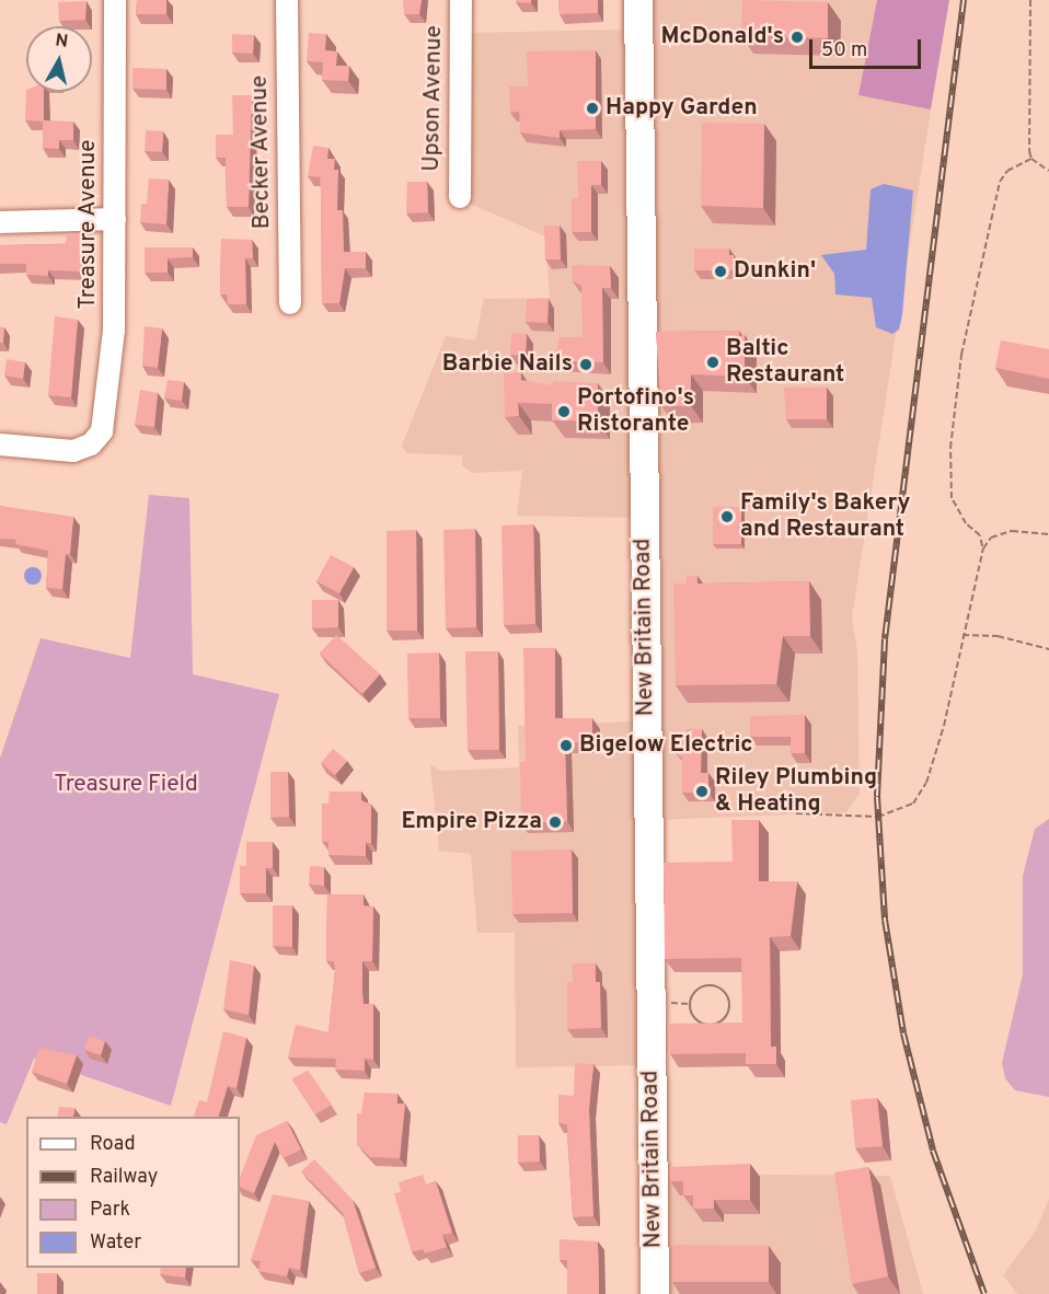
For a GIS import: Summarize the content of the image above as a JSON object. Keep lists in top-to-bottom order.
{
  "streets": {
    "main road": ["New Britain Road"],
    "street": ["Upson Avenue", "Becker Avenue", "Treasure Avenue"]
  },
  "parks": ["Treasure Field"],
  "places": [
    "McDonald's",
    "Happy Garden",
    "Dunkin'",
    "Baltic Restaurant",
    "Barbie Nails",
    "Portofino's Ristorante",
    "Family's Bakery and Restaurant",
    "Bigelow Electric",
    "Riley Plumbing & Heating",
    "Empire Pizza"
  ],
  "legend": [
    "Road",
    "Railway",
    "Park",
    "Water"
  ],
  "scale_bar": "50 m",
  "north": "top"
}
